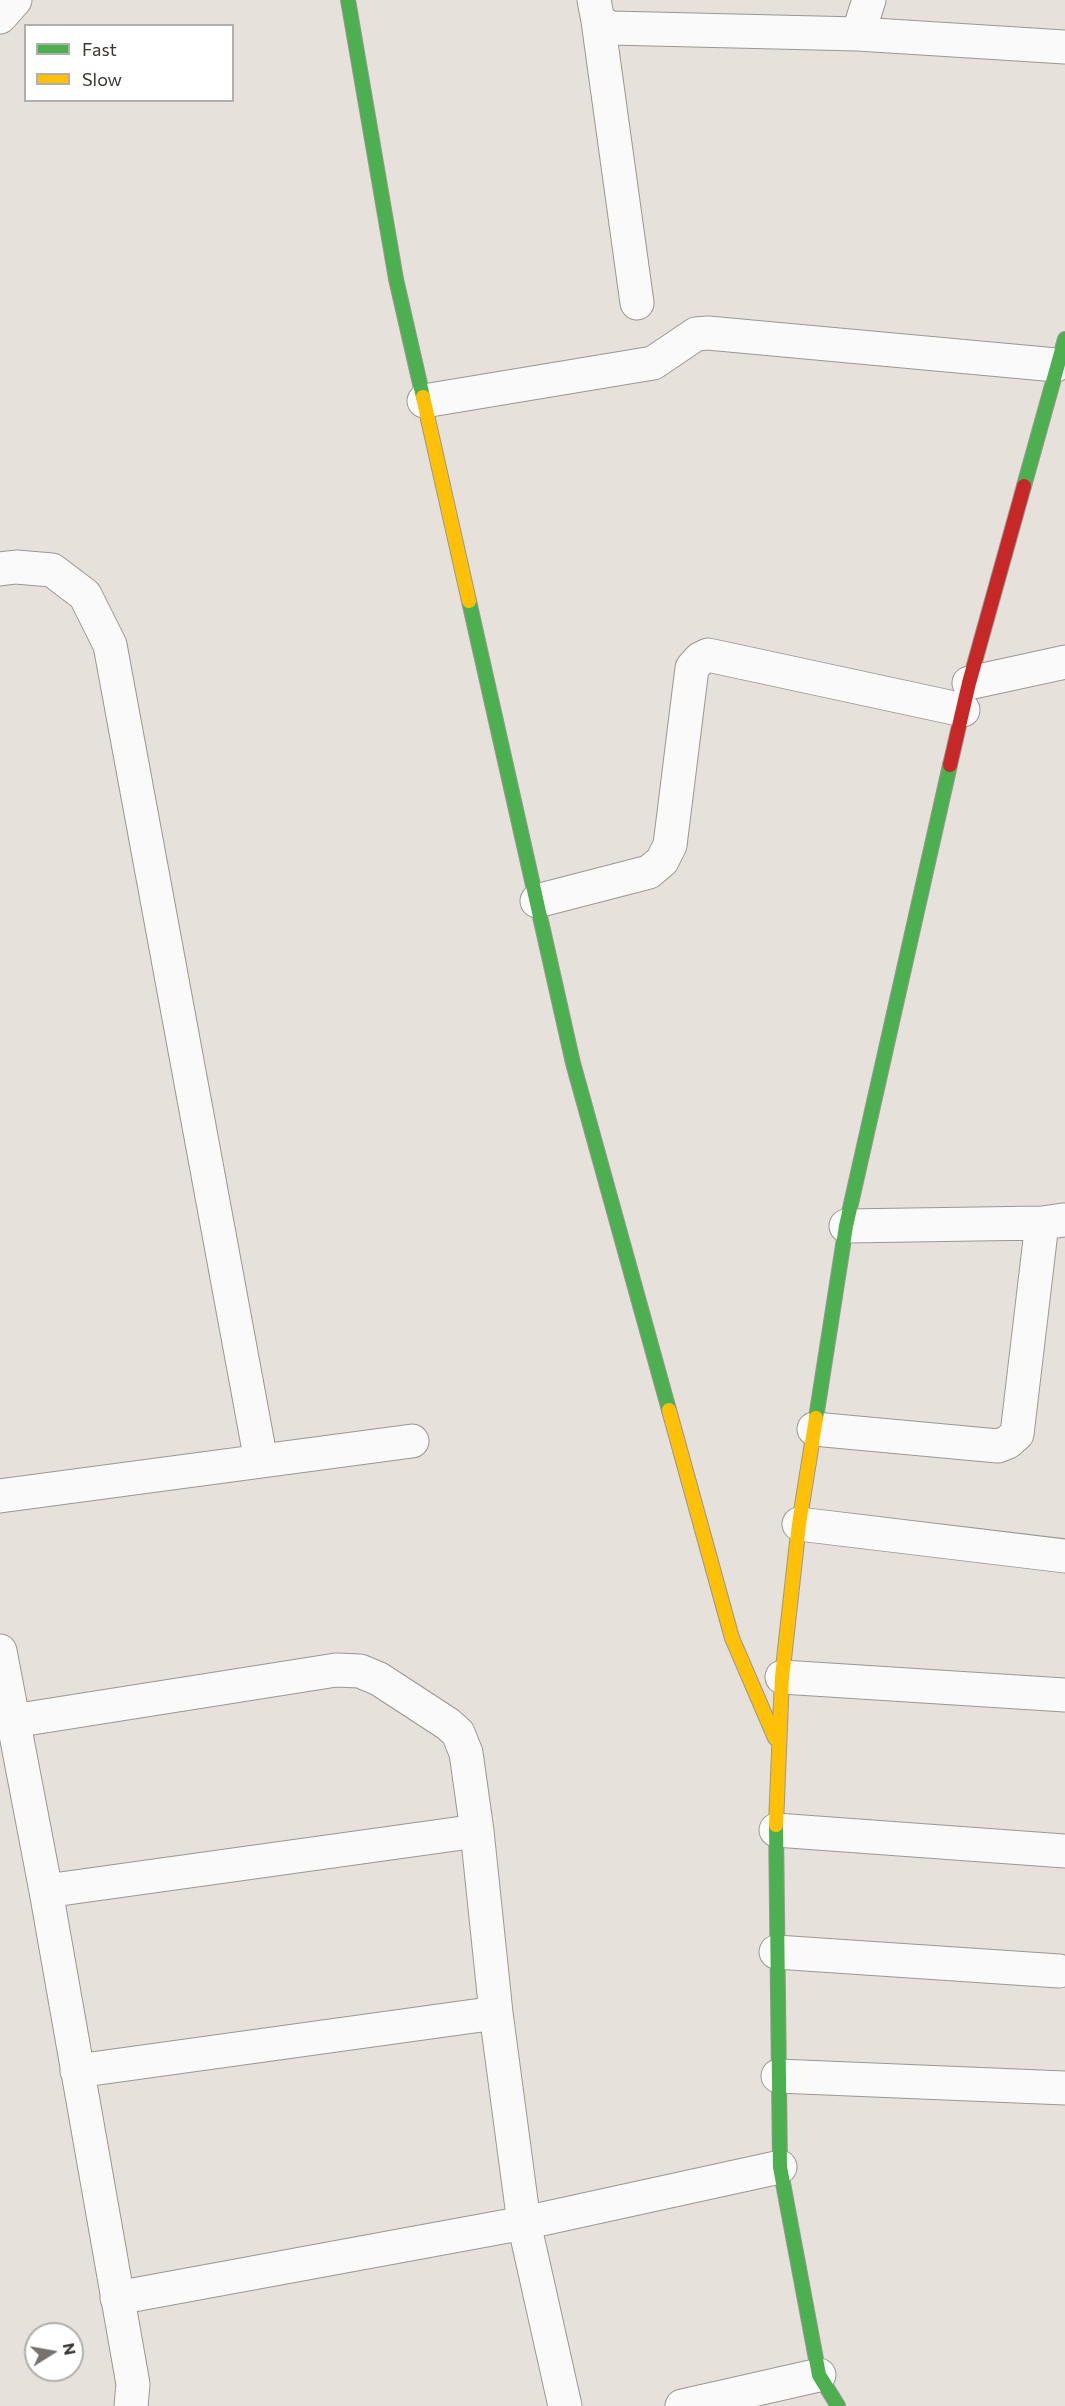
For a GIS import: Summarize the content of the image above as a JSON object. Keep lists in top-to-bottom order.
{
  "legend": ["Fast", "Slow"],
  "north": "right"
}
